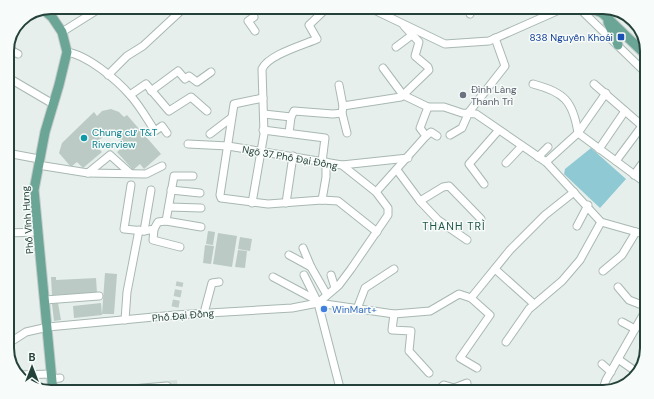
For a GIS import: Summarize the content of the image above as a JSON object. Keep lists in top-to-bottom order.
{
  "streets": {
    "main road": ["Phố Vĩnh Hưng"],
    "street": ["Ngõ 37 Phố Đại Đồng", "Phố Đại Đồng"]
  },
  "crossings": [
    ["Phố Vĩnh Hưng", "Phố Đại Đồng"]
  ],
  "districts": ["THANH TRÌ"],
  "places": {
    "transit": ["838 Nguyễn Khoái"],
    "other": ["Đình Làng Thanh Trì", "Chung cư T&T Riverview", "WinMart+"]
  },
  "north": "top"
}
